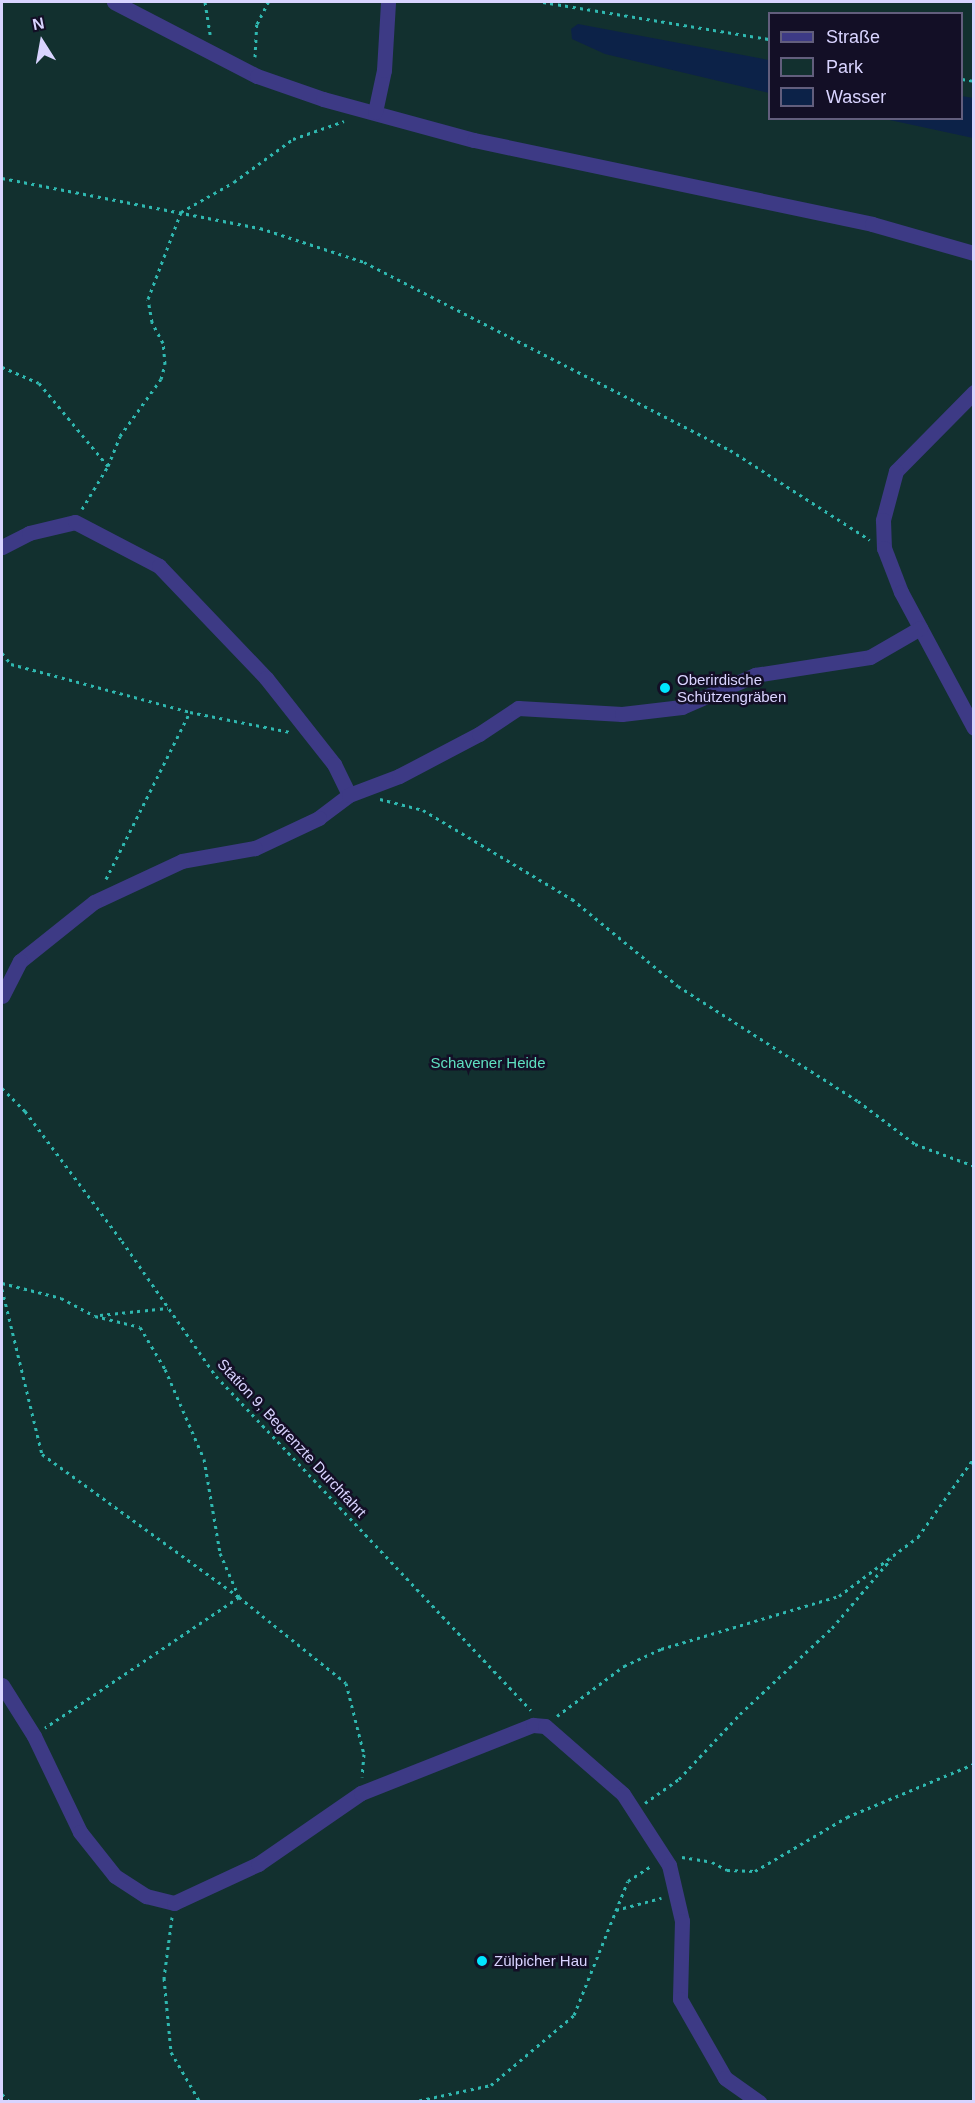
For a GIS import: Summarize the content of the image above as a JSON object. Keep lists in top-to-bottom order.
{
  "streets": {
    "path": ["Station 9, Begrenzte Durchfahrt"]
  },
  "parks": ["Schavener Heide"],
  "places": ["Oberirdische Schützengräben", "Zülpicher Hau"],
  "legend": ["Straße", "Park", "Wasser"],
  "north": "top"
}
